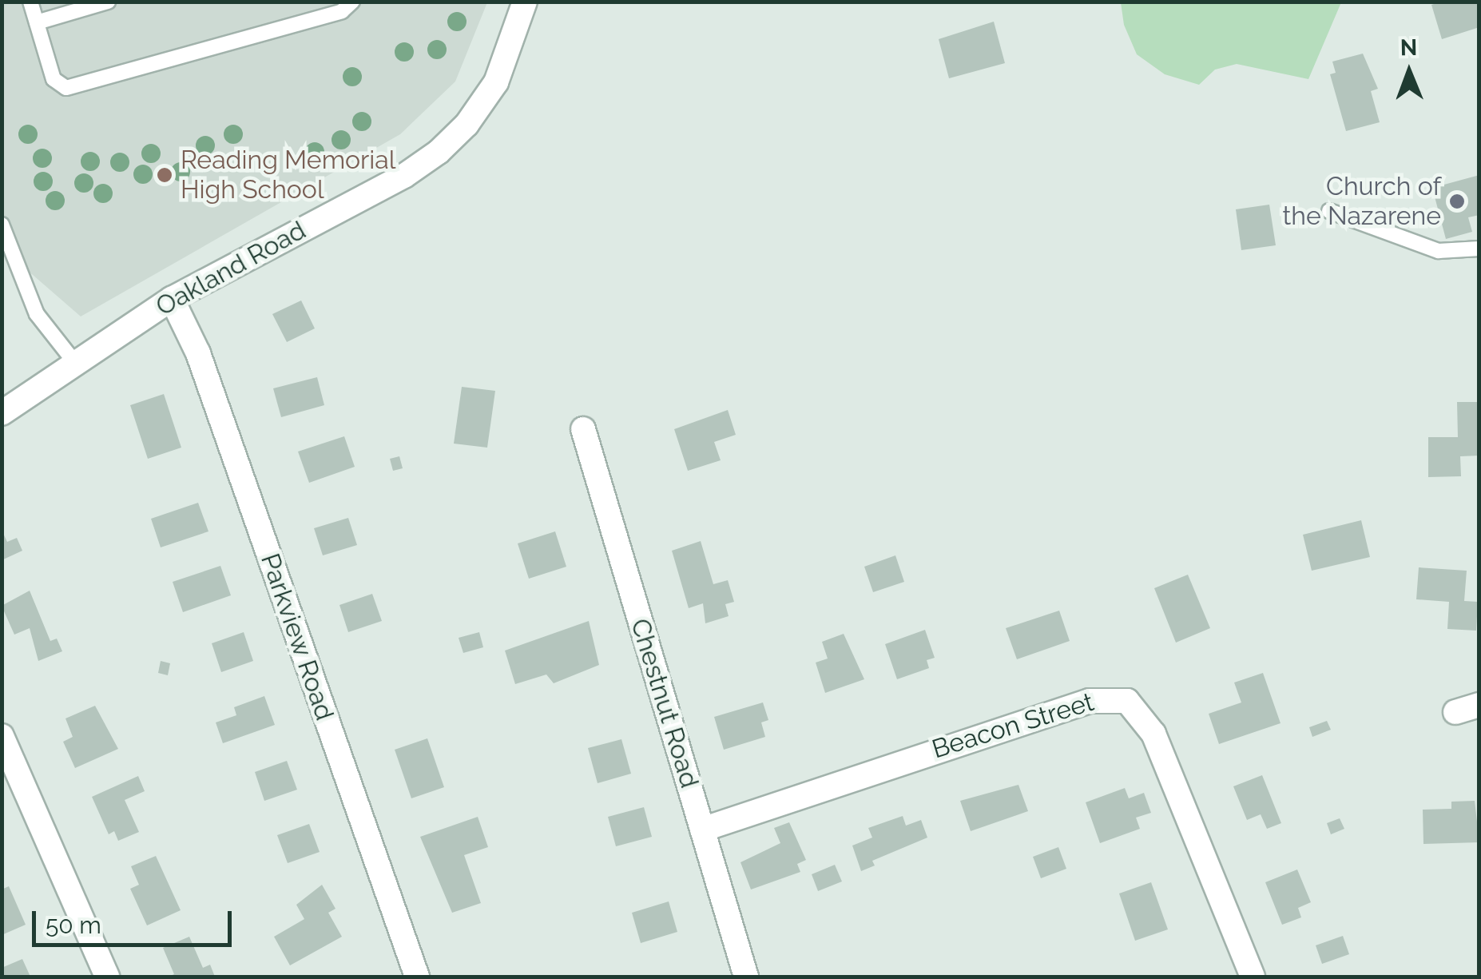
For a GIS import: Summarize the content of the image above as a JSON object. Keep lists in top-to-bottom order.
{
  "streets": {
    "street": [
      "Oakland Road",
      "Parkview Road",
      "Chestnut Road",
      "Beacon Street"
    ]
  },
  "crossings": [
    ["Oakland Road", "Parkview Road"],
    ["Chestnut Road", "Beacon Street"]
  ],
  "places": ["Reading Memorial High School", "Church of the Nazarene"],
  "scale_bar": "50 m",
  "north": "top"
}
